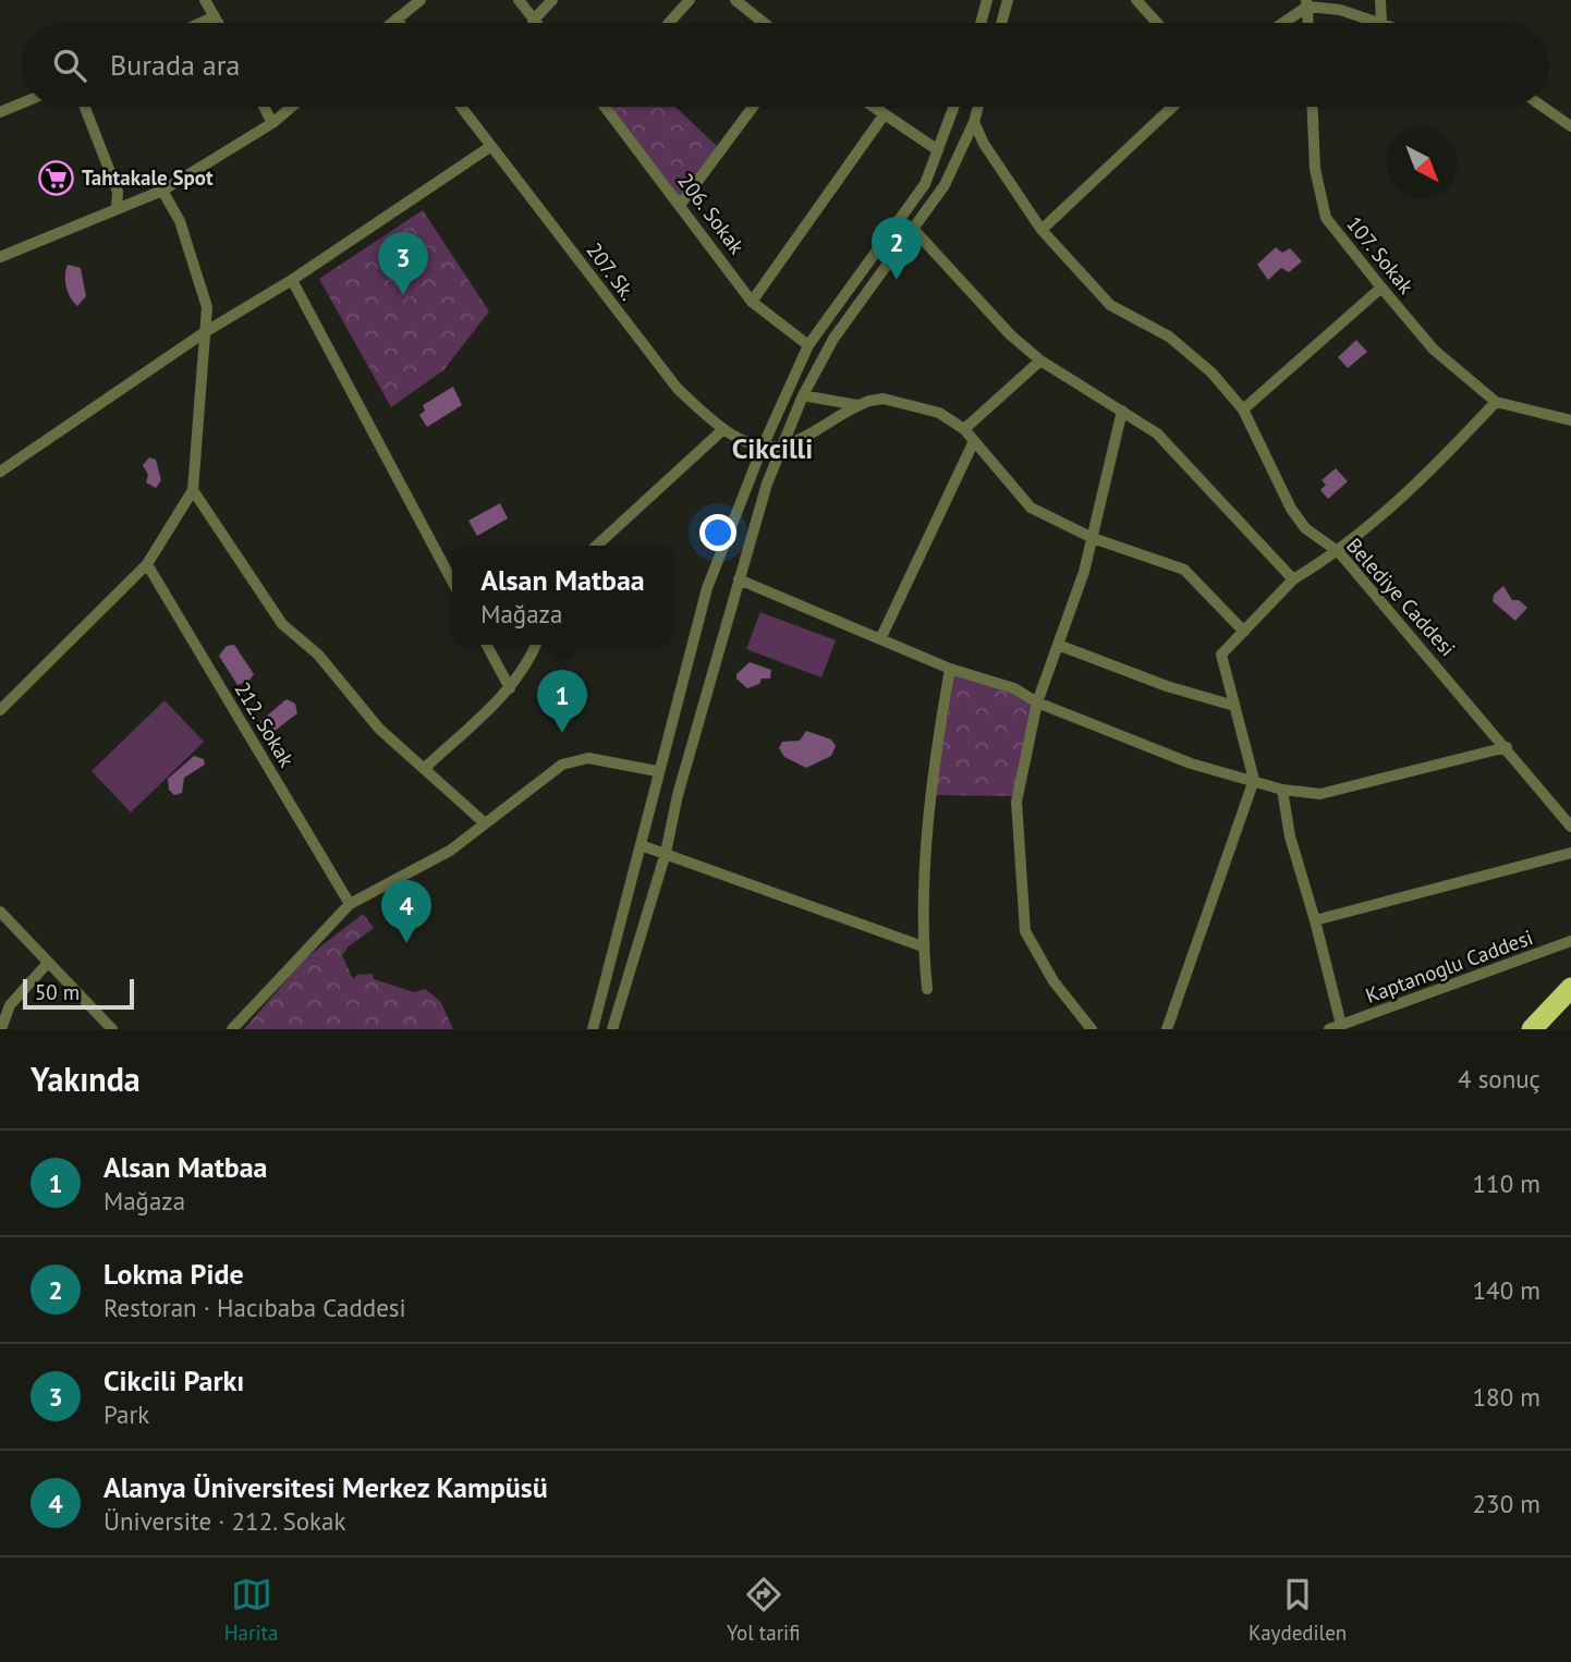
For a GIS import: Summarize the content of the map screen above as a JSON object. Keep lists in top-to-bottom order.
{
  "streets": {
    "street": [
      "206. Sokak",
      "107. Sokak",
      "207. Sk.",
      "Belediye Caddesi",
      "212. Sokak",
      "Kaptanoglu Caddesi"
    ]
  },
  "districts": ["Cikcilli"],
  "places": {
    "supermarket": ["Tahtakale Spot"]
  },
  "scale_bar": "50 m",
  "north": "bottom right",
  "page": {
    "search": "Burada ara",
    "pins": [
      "2",
      "3",
      "1",
      "4"
    ],
    "popup": ["Alsan Matbaa", "Mağaza"],
    "scale": "50 m",
    "heading": ["Yakında", "4 sonuç"],
    "list": [
      {
        "mark": "1",
        "name": "Alsan Matbaa",
        "note": "Mağaza",
        "value": "110 m"
      },
      {
        "mark": "2",
        "name": "Lokma Pide",
        "note": "Restoran · Hacıbaba Caddesi",
        "value": "140 m"
      },
      {
        "mark": "3",
        "name": "Cikcili Parkı",
        "note": "Park",
        "value": "180 m"
      },
      {
        "mark": "4",
        "name": "Alanya Üniversitesi Merkez Kampüsü",
        "note": "Üniversite · 212. Sokak",
        "value": "230 m"
      }
    ],
    "nav": ["Harita", "Yol tarifi", "Kaydedilen"]
  }
}
